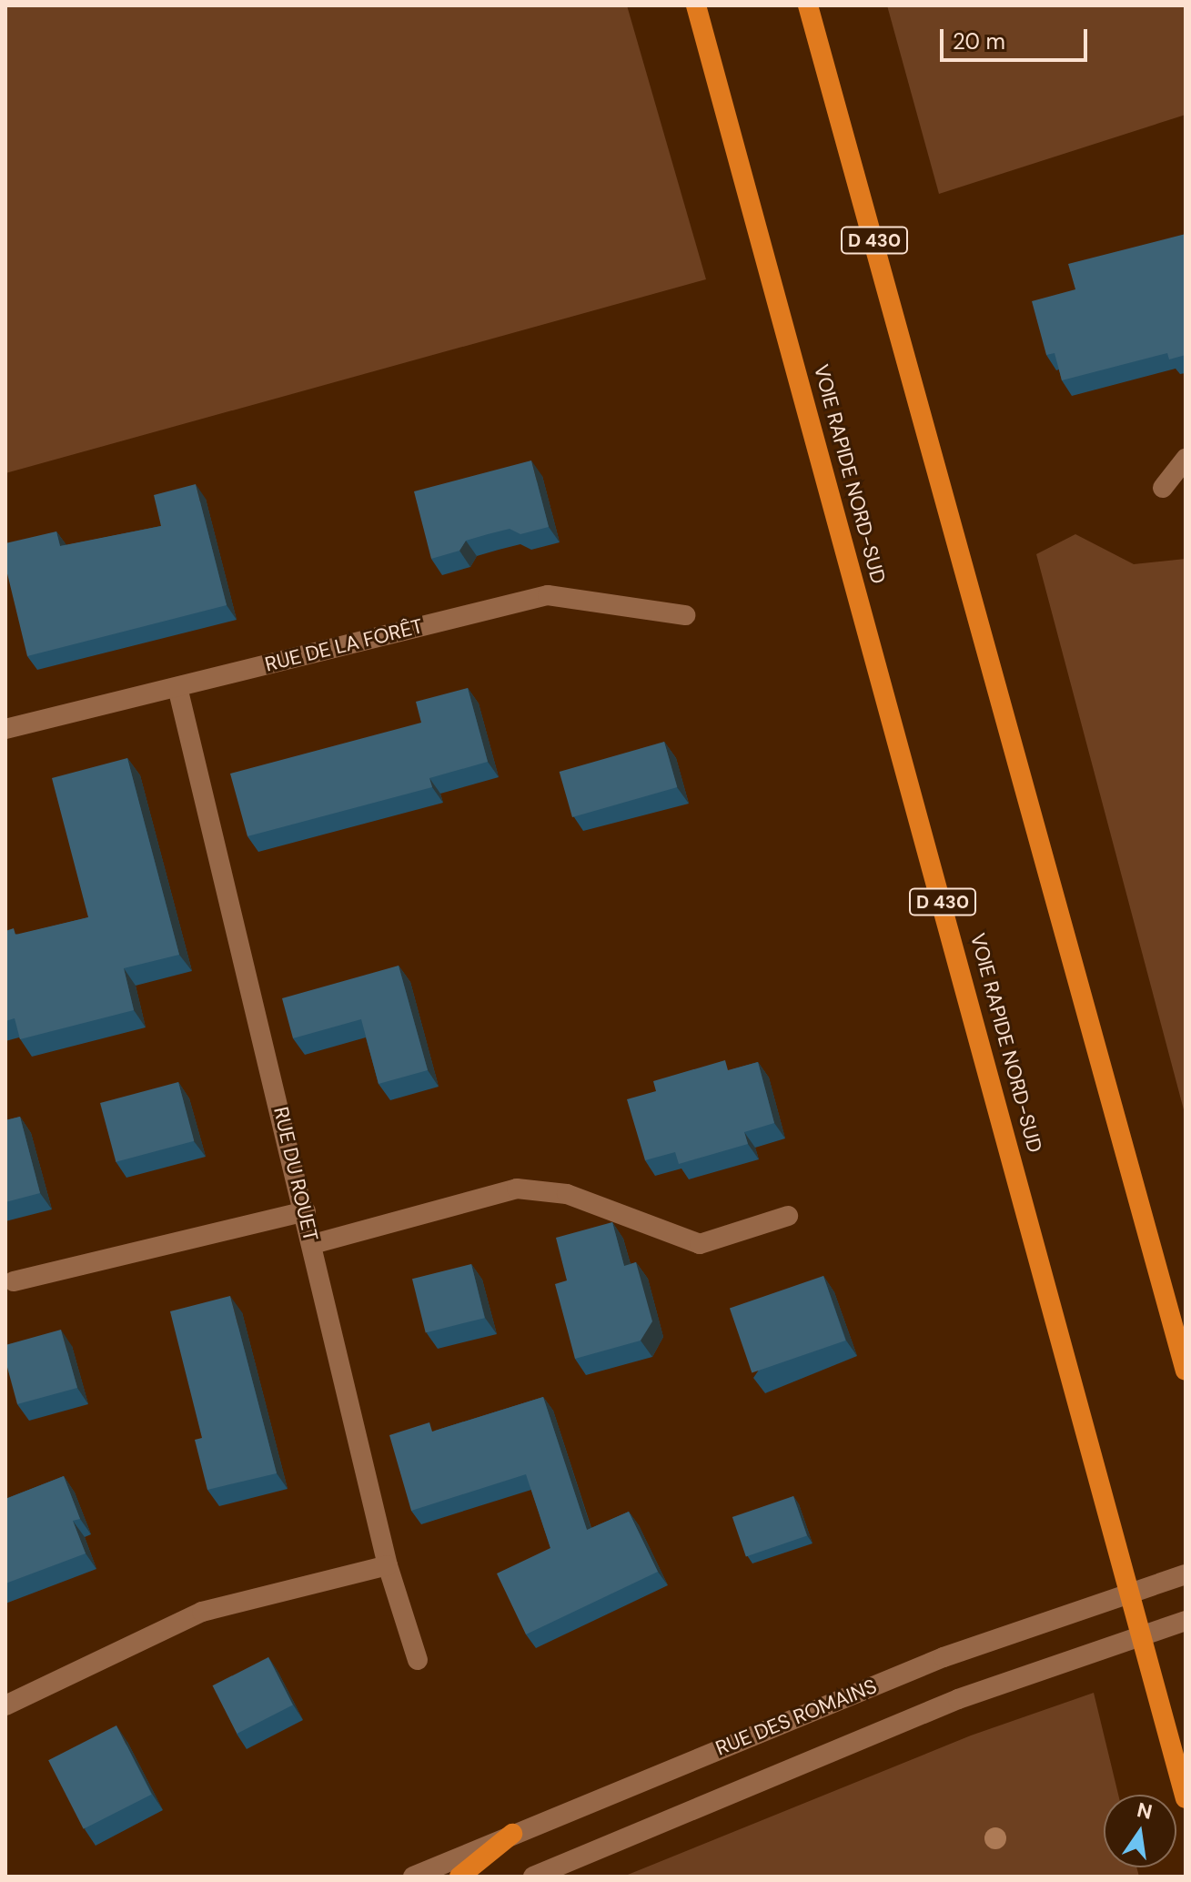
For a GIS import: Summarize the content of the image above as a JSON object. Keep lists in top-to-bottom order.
{
  "streets": {
    "highway": ["D 430", "VOIE RAPIDE NORD-SUD"],
    "street": ["RUE DE LA FORÊT", "RUE DU ROUET", "RUE DES ROMAINS"]
  },
  "crossings": [
    ["RUE DE LA FORÊT", "RUE DU ROUET"]
  ],
  "scale_bar": "20 m",
  "north": "top"
}
